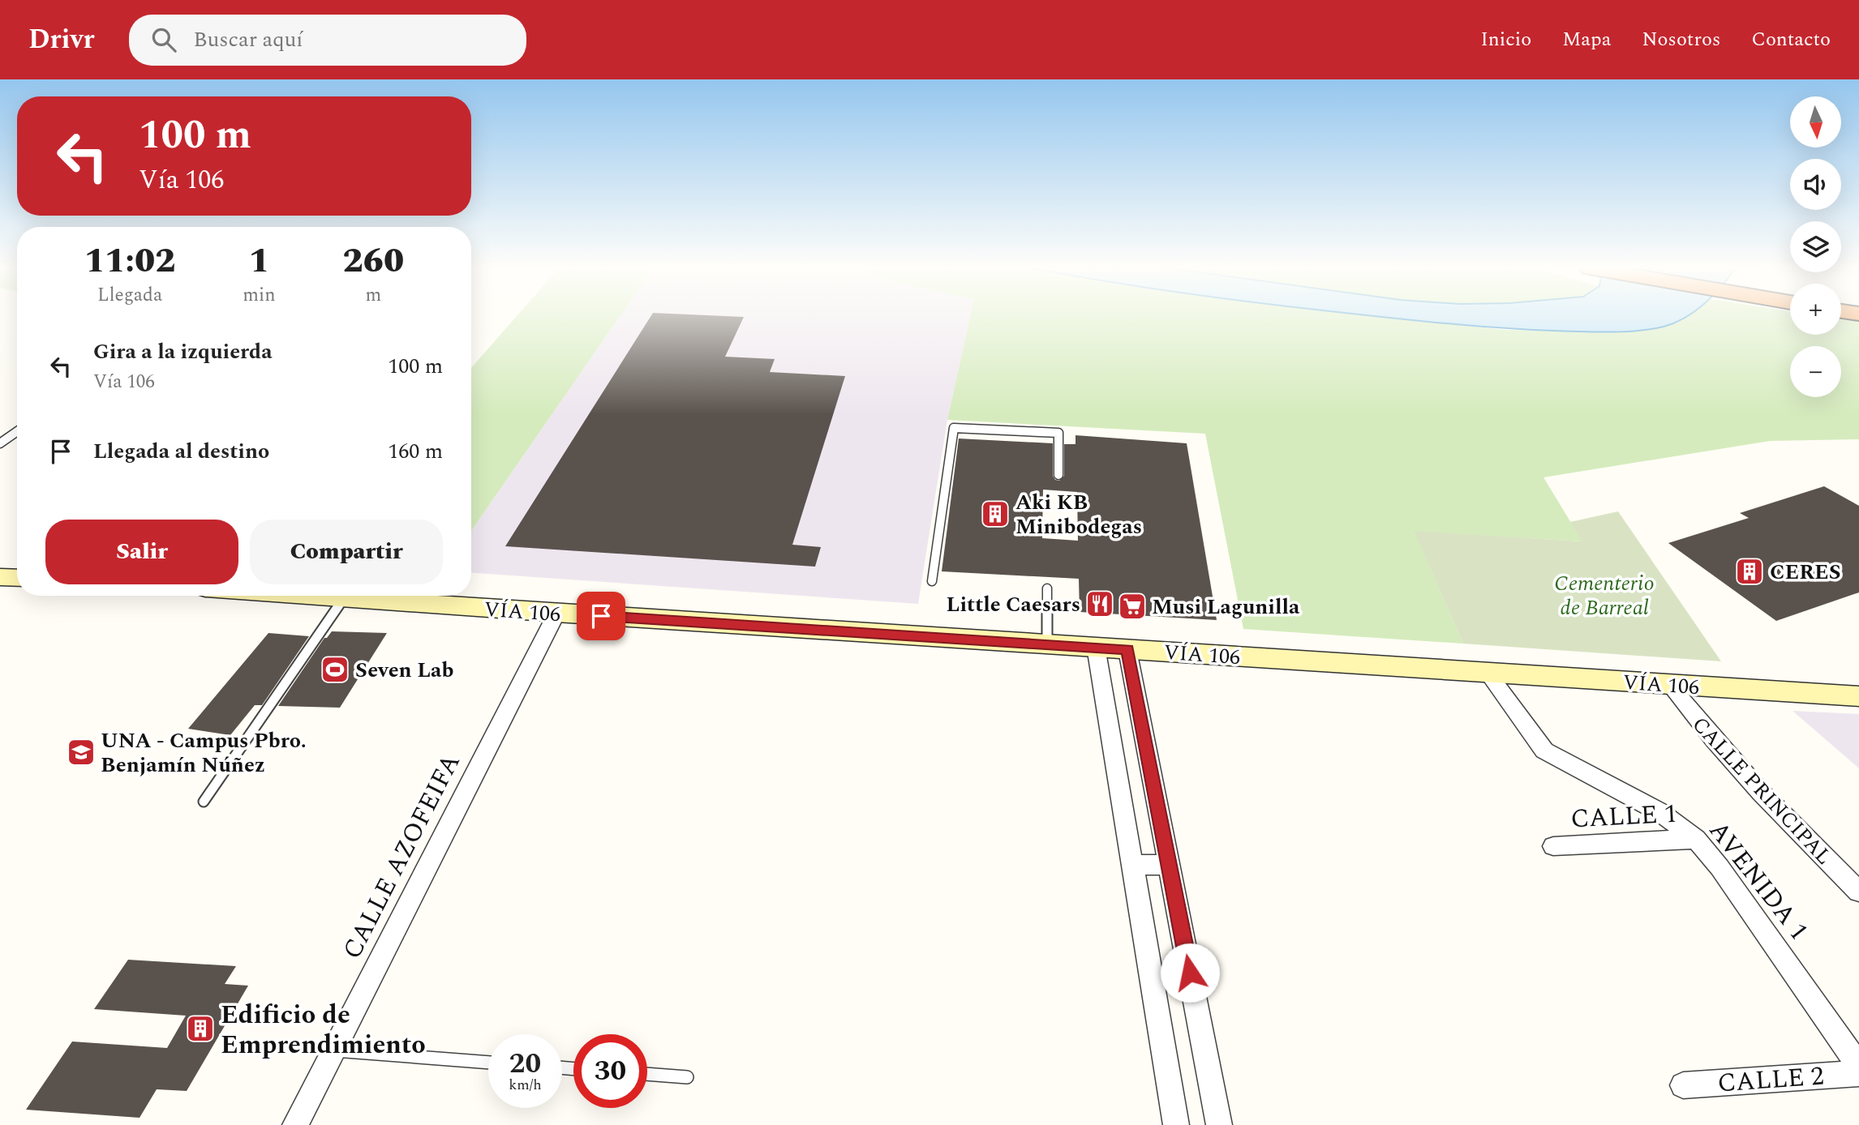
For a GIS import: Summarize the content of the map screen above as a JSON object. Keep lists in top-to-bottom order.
{
  "streets": {
    "main road": ["VÍA 106"],
    "street": [
      "CALLE PRINCIPAL",
      "CALLE 1",
      "CALLE AZOFEIFA",
      "AVENIDA 1",
      "CALLE 2"
    ]
  },
  "crossings": [
    ["VÍA 106", "CALLE PRINCIPAL"],
    ["VÍA 106", "CALLE AZOFEIFA"],
    ["VÍA 106", "AVENIDA 1"],
    ["CALLE 1", "AVENIDA 1"]
  ],
  "parks": ["Cementerio de Barreal"],
  "places": {
    "building": ["Aki KB Minibodegas", "CERES", "Edificio de Emprendimiento"],
    "restaurant": ["Little Caesars"],
    "supermarket": ["Musi Lagunilla"],
    "sports": ["Seven Lab"],
    "school or university": ["UNA - Campus Pbro. Benjamín Núñez"]
  },
  "north": "bottom",
  "page": {
    "header": "Drivr",
    "search": "Buscar aquí",
    "nav": [
      "Inicio",
      "Mapa",
      "Nosotros",
      "Contacto"
    ],
    "map_buttons": ["+", "−"],
    "turn": ["100 m", "Vía 106"],
    "eta": [
      "11:02",
      "Llegada",
      "1",
      "min",
      "260",
      "m"
    ],
    "list": [
      {
        "name": "Gira a la izquierda",
        "note": "Vía 106",
        "value": "100 m"
      },
      {
        "name": "Llegada al destino",
        "value": "160 m"
      }
    ],
    "buttons": ["Salir", "Compartir"],
    "speed": "20 km/h",
    "limit": "30"
  }
}
